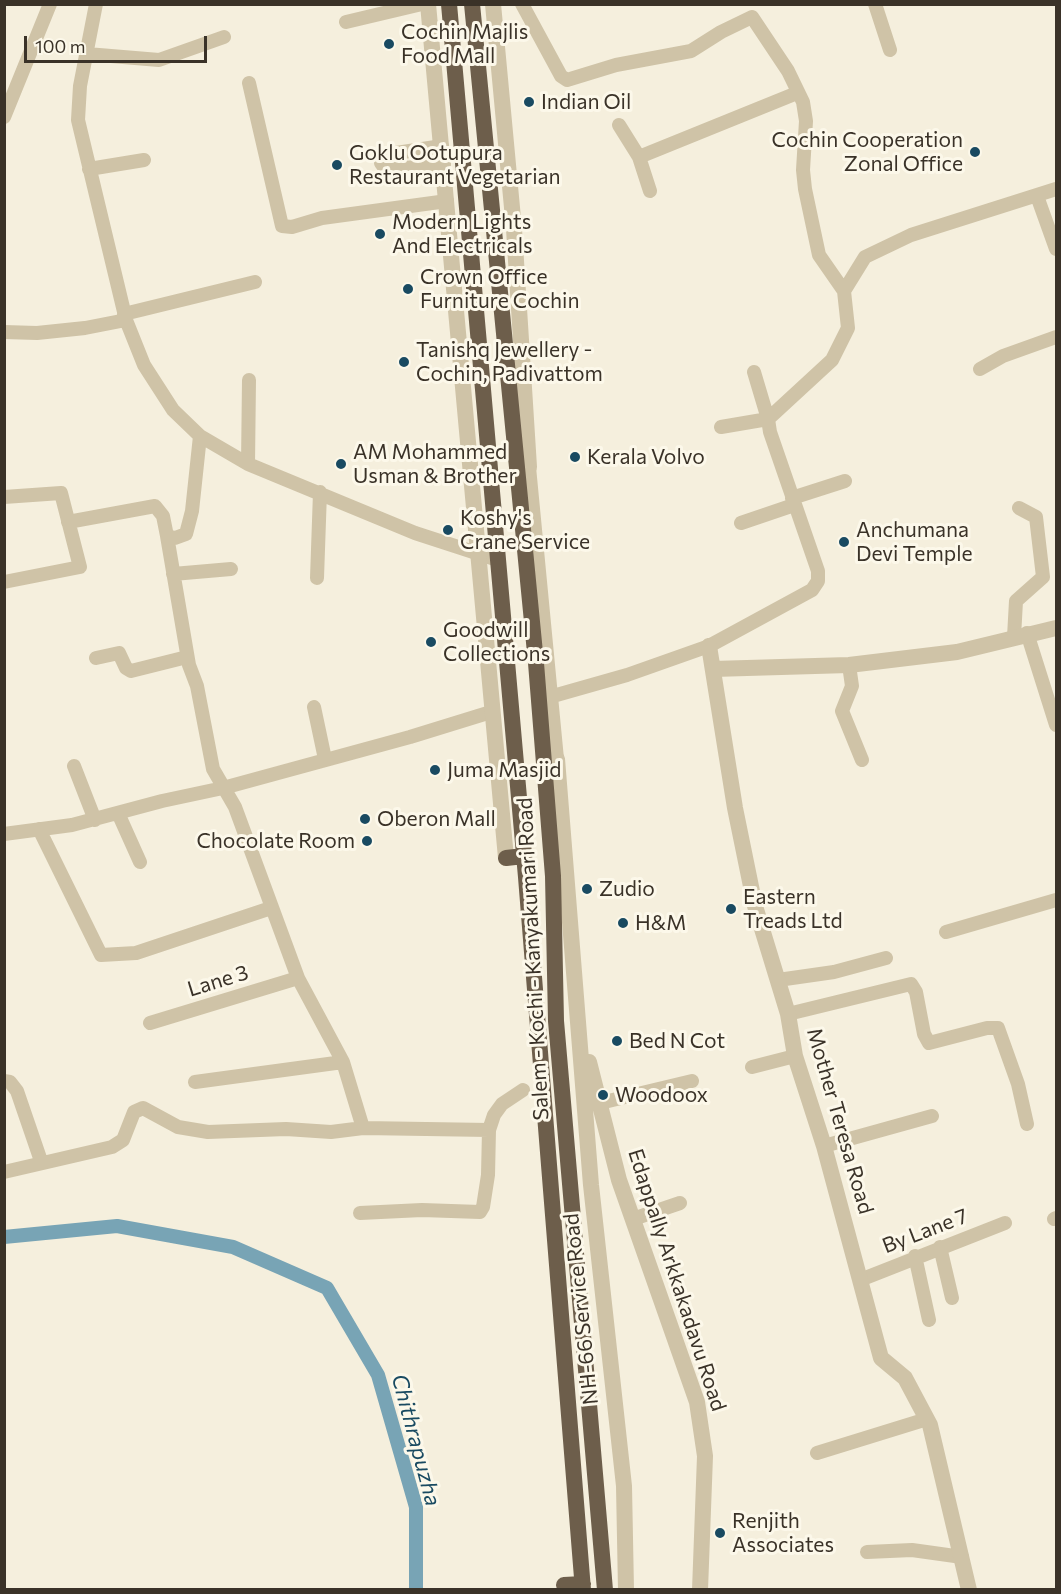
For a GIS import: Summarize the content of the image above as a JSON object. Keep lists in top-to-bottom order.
{
  "streets": {
    "highway": ["Salem - Kochi - Kanyakumari Road"],
    "street": [
      "Lane 3",
      "Mother Teresa Road",
      "By Lane 7",
      "Edappally Arkkakadavu Road",
      "NH-66 Service Road"
    ]
  },
  "crossings": [
    ["Mother Teresa Road", "By Lane 7"],
    ["Edappally Arkkakadavu Road", "NH-66 Service Road"]
  ],
  "water": ["Chithrapuzha"],
  "places": [
    "Cochin Majlis Food Mall",
    "Indian Oil",
    "Cochin Cooperation Zonal Office",
    "Goklu Ootupura Restaurant Vegetarian",
    "Modern Lights And Electricals",
    "Crown Office Furniture Cochin",
    "Tanishq Jewellery - Cochin, Padivattom",
    "Kerala Volvo",
    "AM Mohammed Usman & Brother",
    "Koshy's Crane Service",
    "Anchumana Devi Temple",
    "Goodwill Collections",
    "Juma Masjid",
    "Oberon Mall",
    "Chocolate Room",
    "Zudio",
    "Eastern Treads Ltd",
    "H&M",
    "Bed N Cot",
    "Woodoox",
    "Renjith Associates"
  ],
  "scale_bar": "100 m"
}
